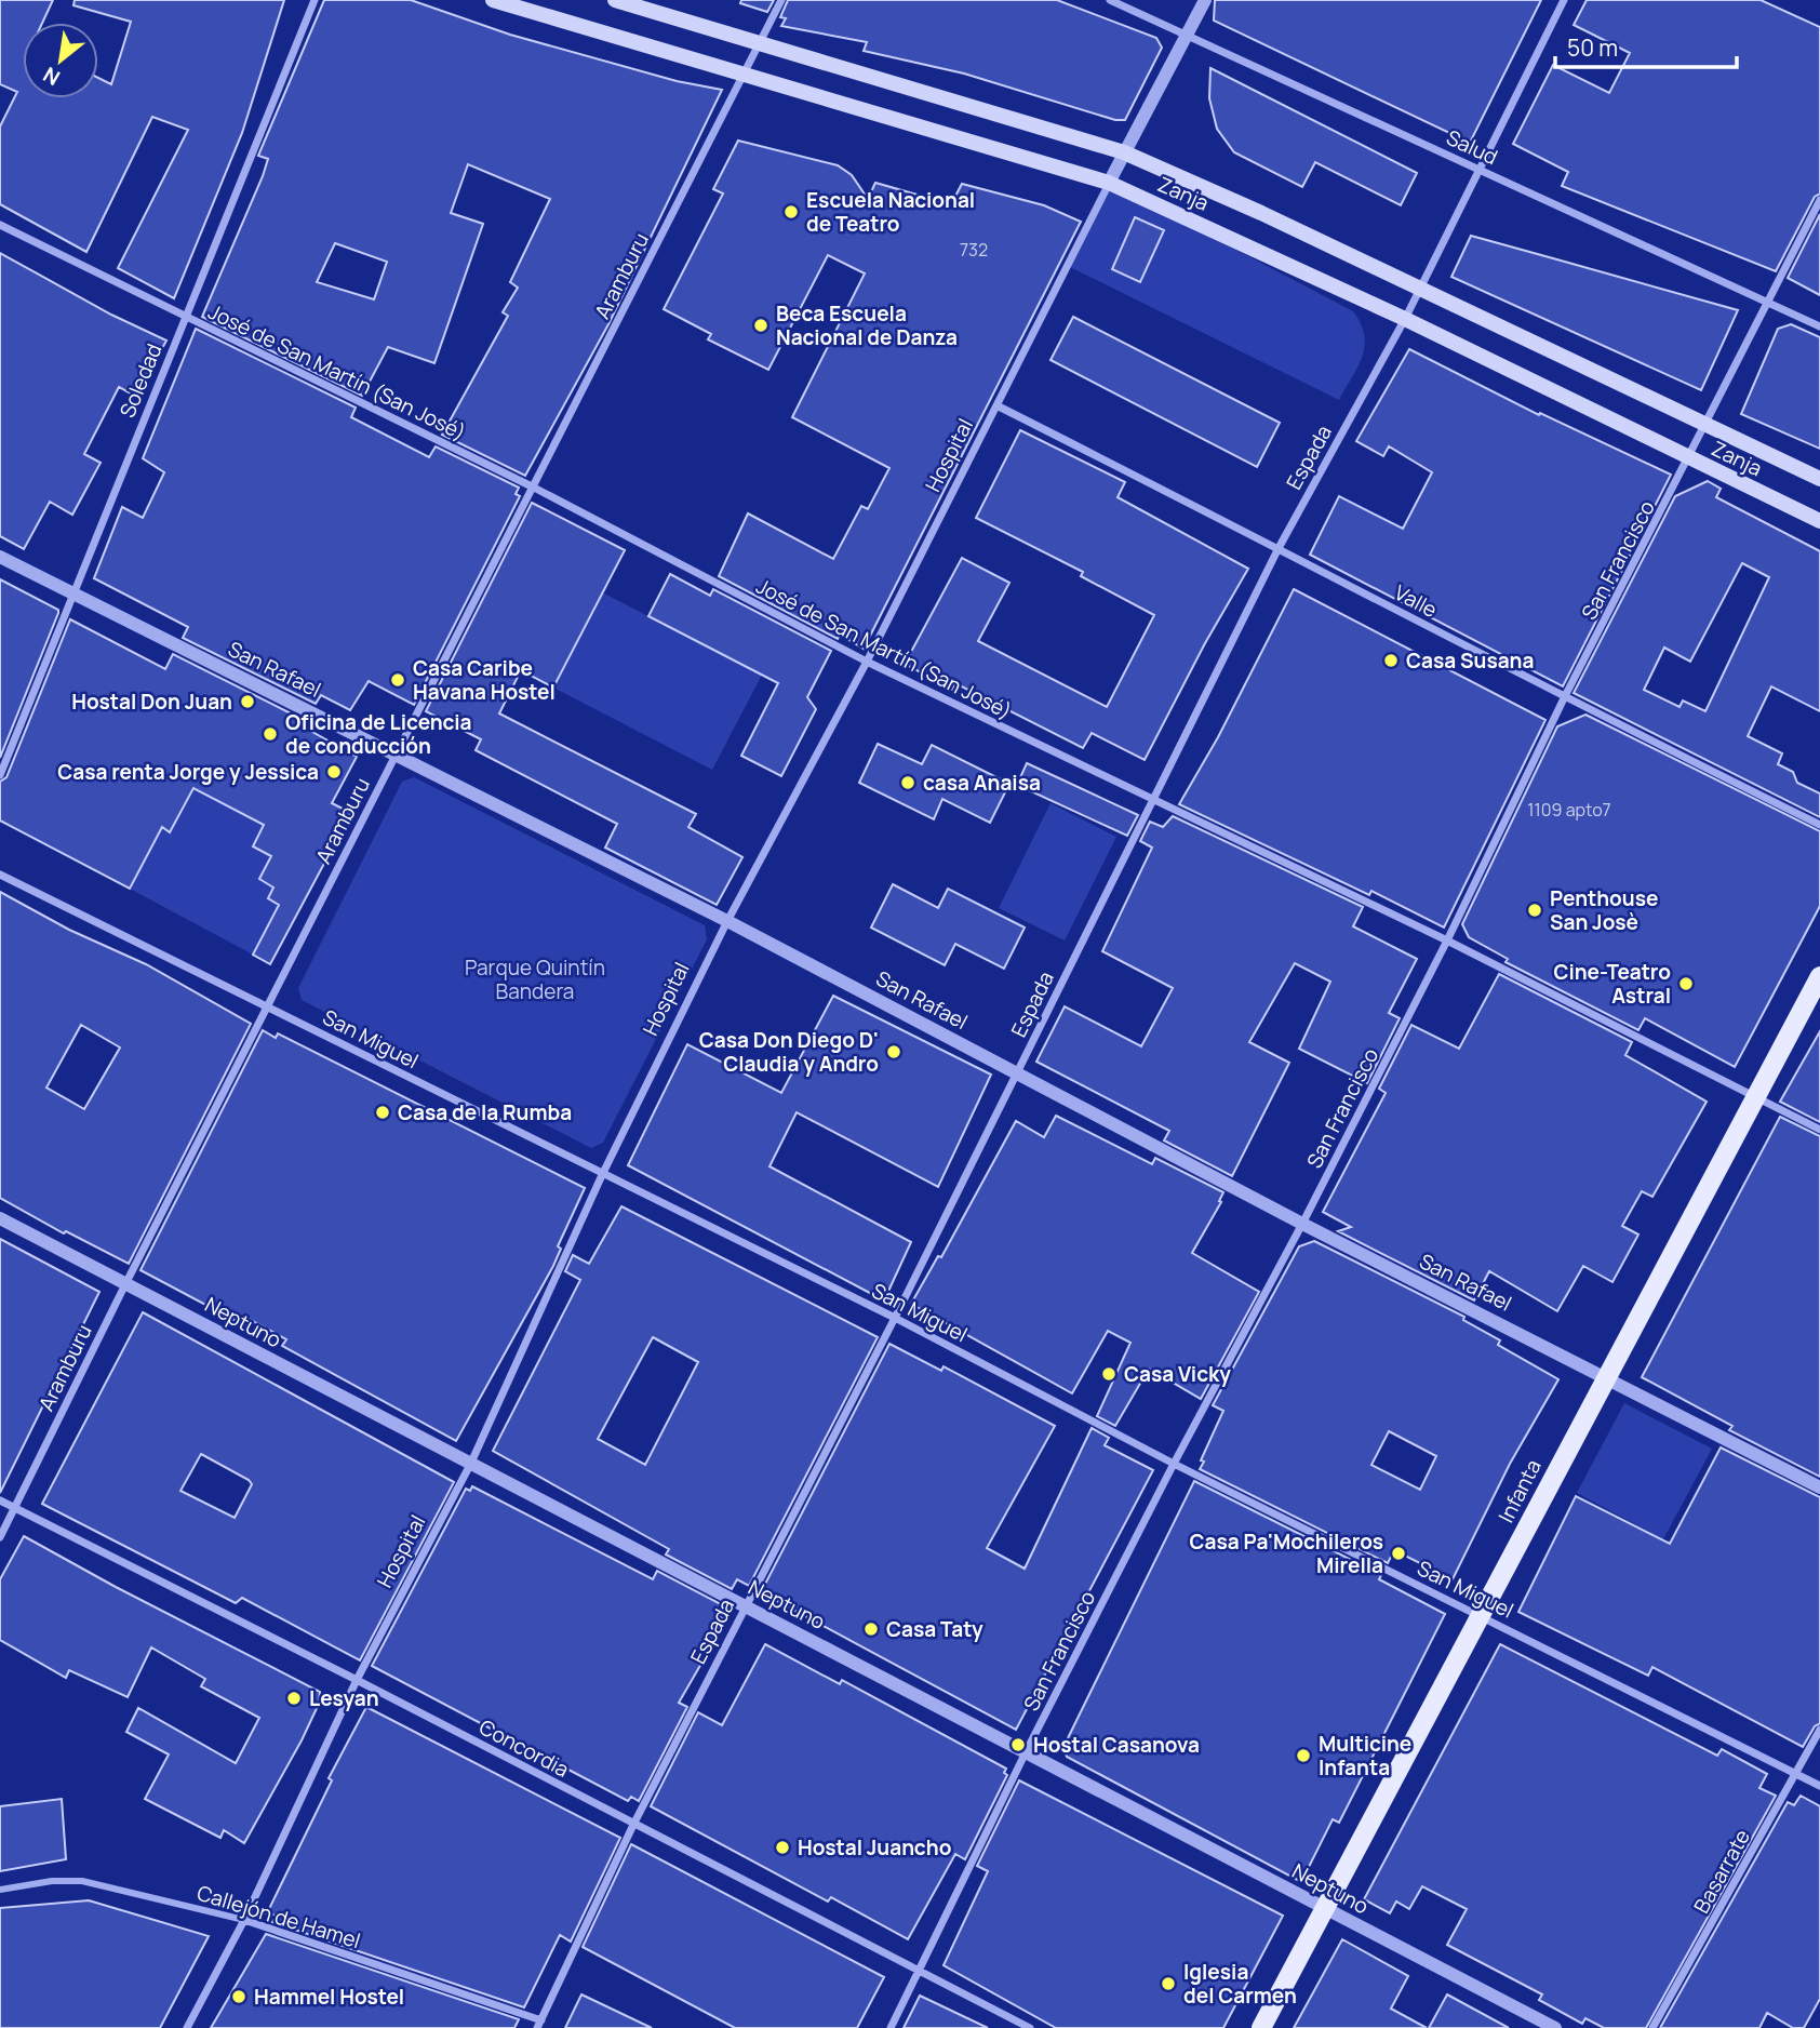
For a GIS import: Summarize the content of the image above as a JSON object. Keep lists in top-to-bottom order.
{
  "streets": {
    "main road": ["Zanja", "Infanta"],
    "street": [
      "Salud",
      "Aramburu",
      "José de San Martín (San José)",
      "Soledad",
      "Hospital",
      "Espada",
      "San Francisco",
      "Valle",
      "San Rafael",
      "San Miguel",
      "Neptuno",
      "Concordia",
      "Basarrate",
      "Callejón de Hamel"
    ]
  },
  "crossings": [
    ["Salud", "Hospital"],
    ["Salud", "Espada"],
    ["Salud", "San Francisco"],
    ["Zanja", "Aramburu"],
    ["Zanja", "Hospital"],
    ["Zanja", "Espada"],
    ["Zanja", "San Francisco"],
    ["Aramburu", "José de San Martín (San José)"],
    ["Aramburu", "San Rafael"],
    ["Aramburu", "San Miguel"],
    ["Aramburu", "Neptuno"],
    ["Aramburu", "Concordia"],
    ["José de San Martín (San José)", "Soledad"],
    ["José de San Martín (San José)", "Hospital"],
    ["José de San Martín (San José)", "Espada"],
    ["José de San Martín (San José)", "San Francisco"],
    ["José de San Martín (San José)", "Infanta"],
    ["Soledad", "San Rafael"],
    ["Hospital", "Valle"],
    ["Hospital", "San Rafael"],
    ["Hospital", "San Miguel"],
    ["Hospital", "Neptuno"],
    ["Hospital", "Concordia"],
    ["Hospital", "Callejón de Hamel"],
    ["Espada", "Valle"],
    ["Espada", "San Rafael"],
    ["Espada", "San Miguel"],
    ["Espada", "Neptuno"],
    ["Espada", "Concordia"],
    ["Espada", "Callejón de Hamel"],
    ["San Francisco", "Valle"],
    ["San Francisco", "San Rafael"],
    ["San Francisco", "San Miguel"],
    ["San Francisco", "Neptuno"],
    ["San Francisco", "Concordia"],
    ["San Rafael", "Infanta"],
    ["San Miguel", "Infanta"],
    ["San Miguel", "Basarrate"],
    ["Neptuno", "Infanta"]
  ],
  "parks": ["Parque Quintín Bandera"],
  "places": [
    "Escuela Nacional de Teatro",
    "Beca Escuela Nacional de Danza",
    "Casa Susana",
    "Casa Caribe Havana Hostel",
    "Hostal Don Juan",
    "Oficina de Licencia de conducción",
    "Casa renta Jorge y Jessica",
    "casa Anaisa",
    "Penthouse San Josè",
    "Cine-Teatro Astral",
    "Casa Don Diego D' Claudia y Andro",
    "Casa de la Rumba",
    "Casa Vicky",
    "Casa Pa'Mochileros Mirella",
    "Casa Taty",
    "Lesyan",
    "Hostal Casanova",
    "Multicine Infanta",
    "Hostal Juancho",
    "Iglesia del Carmen",
    "Hammel Hostel"
  ],
  "house_numbers": ["732", "1109 apto7"],
  "scale_bar": "50 m",
  "north": "bottom left"
}
